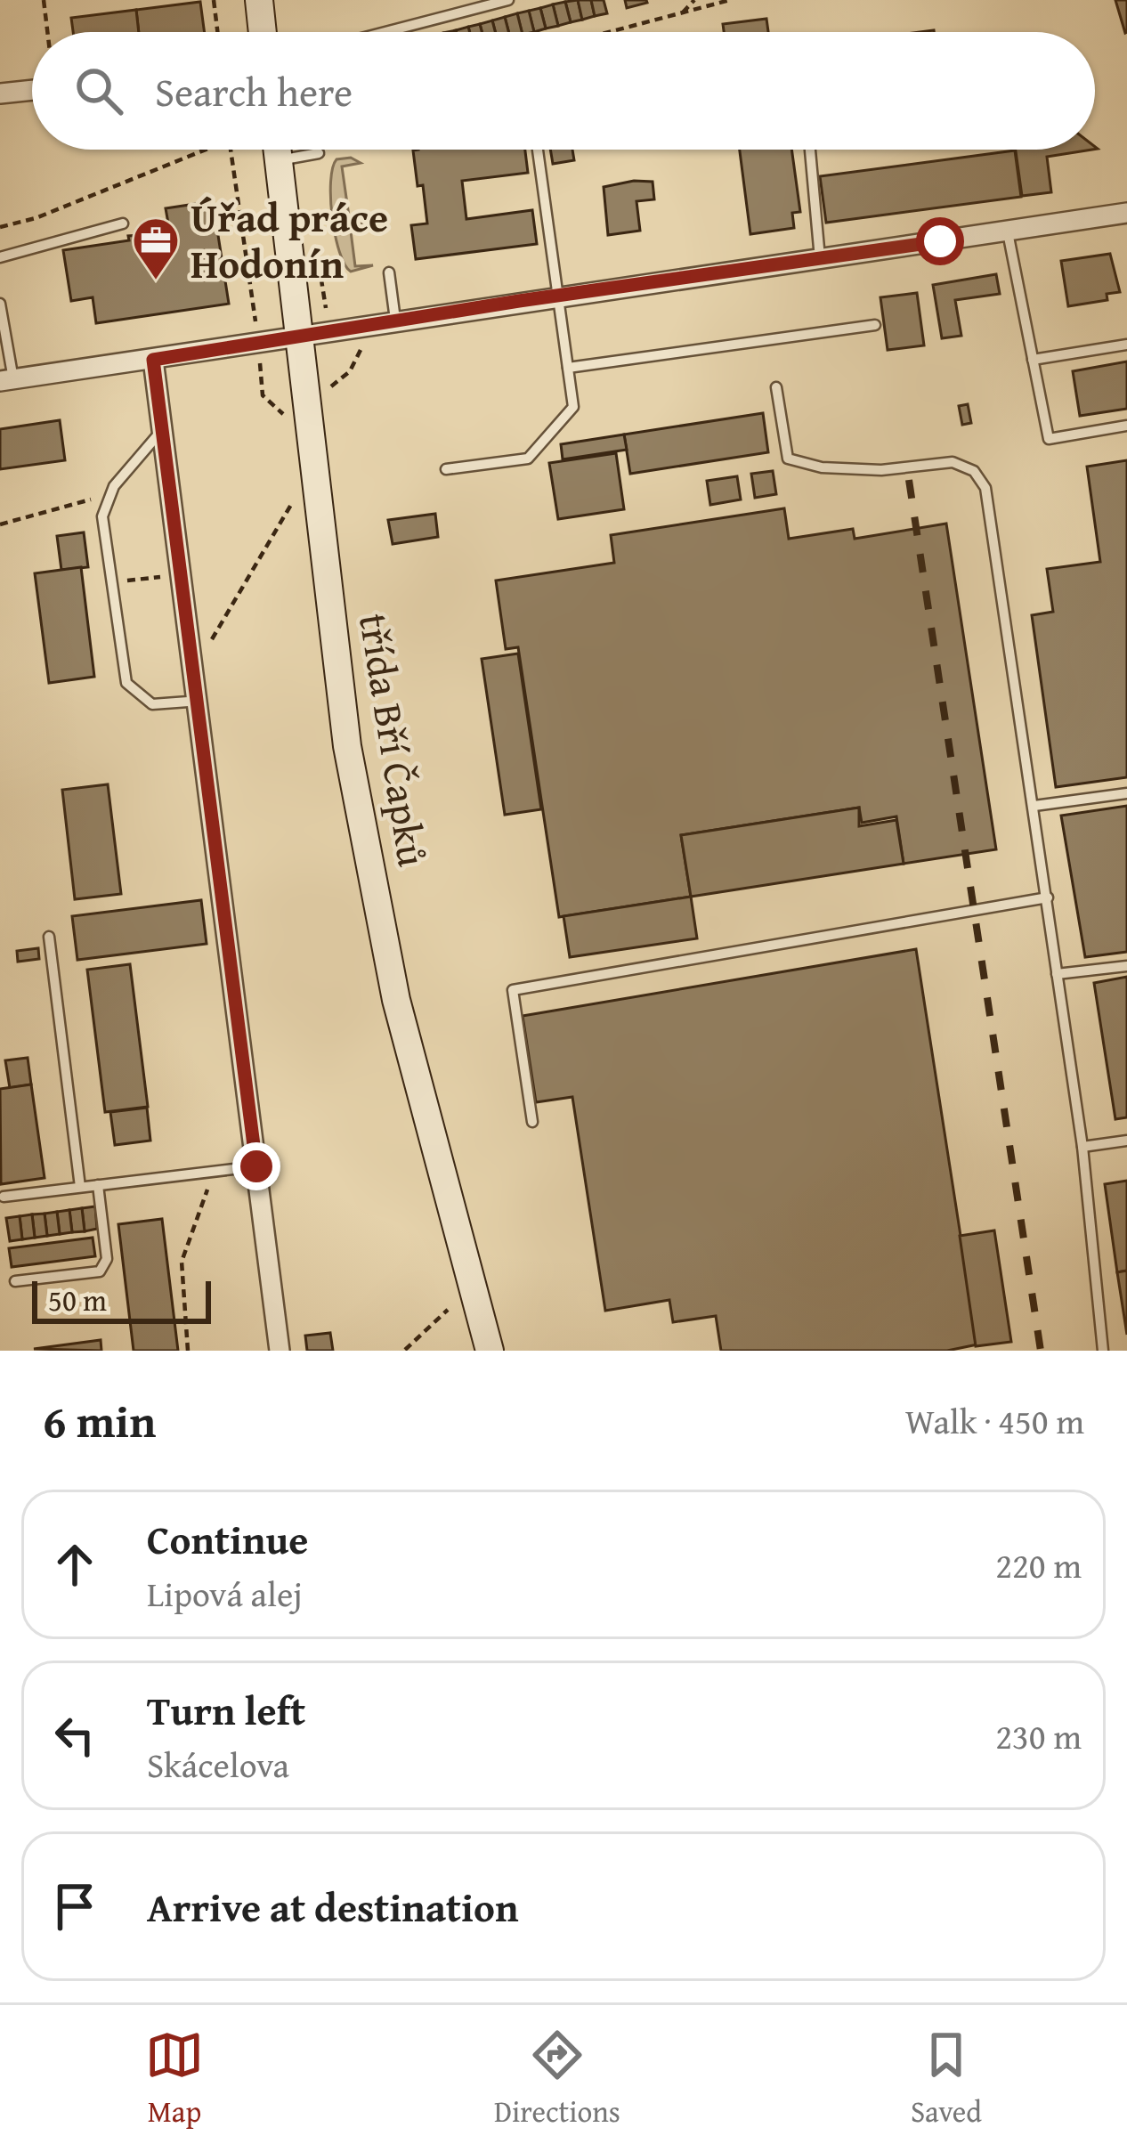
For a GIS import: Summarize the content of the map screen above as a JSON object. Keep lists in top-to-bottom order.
{
  "streets": {
    "street": ["třída Bří Čapků"]
  },
  "places": {
    "office": ["Úřad práce Hodonín"]
  },
  "scale_bar": "50 m",
  "page": {
    "search": "Search here",
    "scale": "50 m",
    "heading": ["6 min", "Walk · 450 m"],
    "list": [
      ["Continue", "Lipová alej", "220 m"],
      ["Turn left", "Skácelova", "230 m"],
      "Arrive at destination"
    ],
    "nav": ["Map", "Directions", "Saved"]
  }
}
